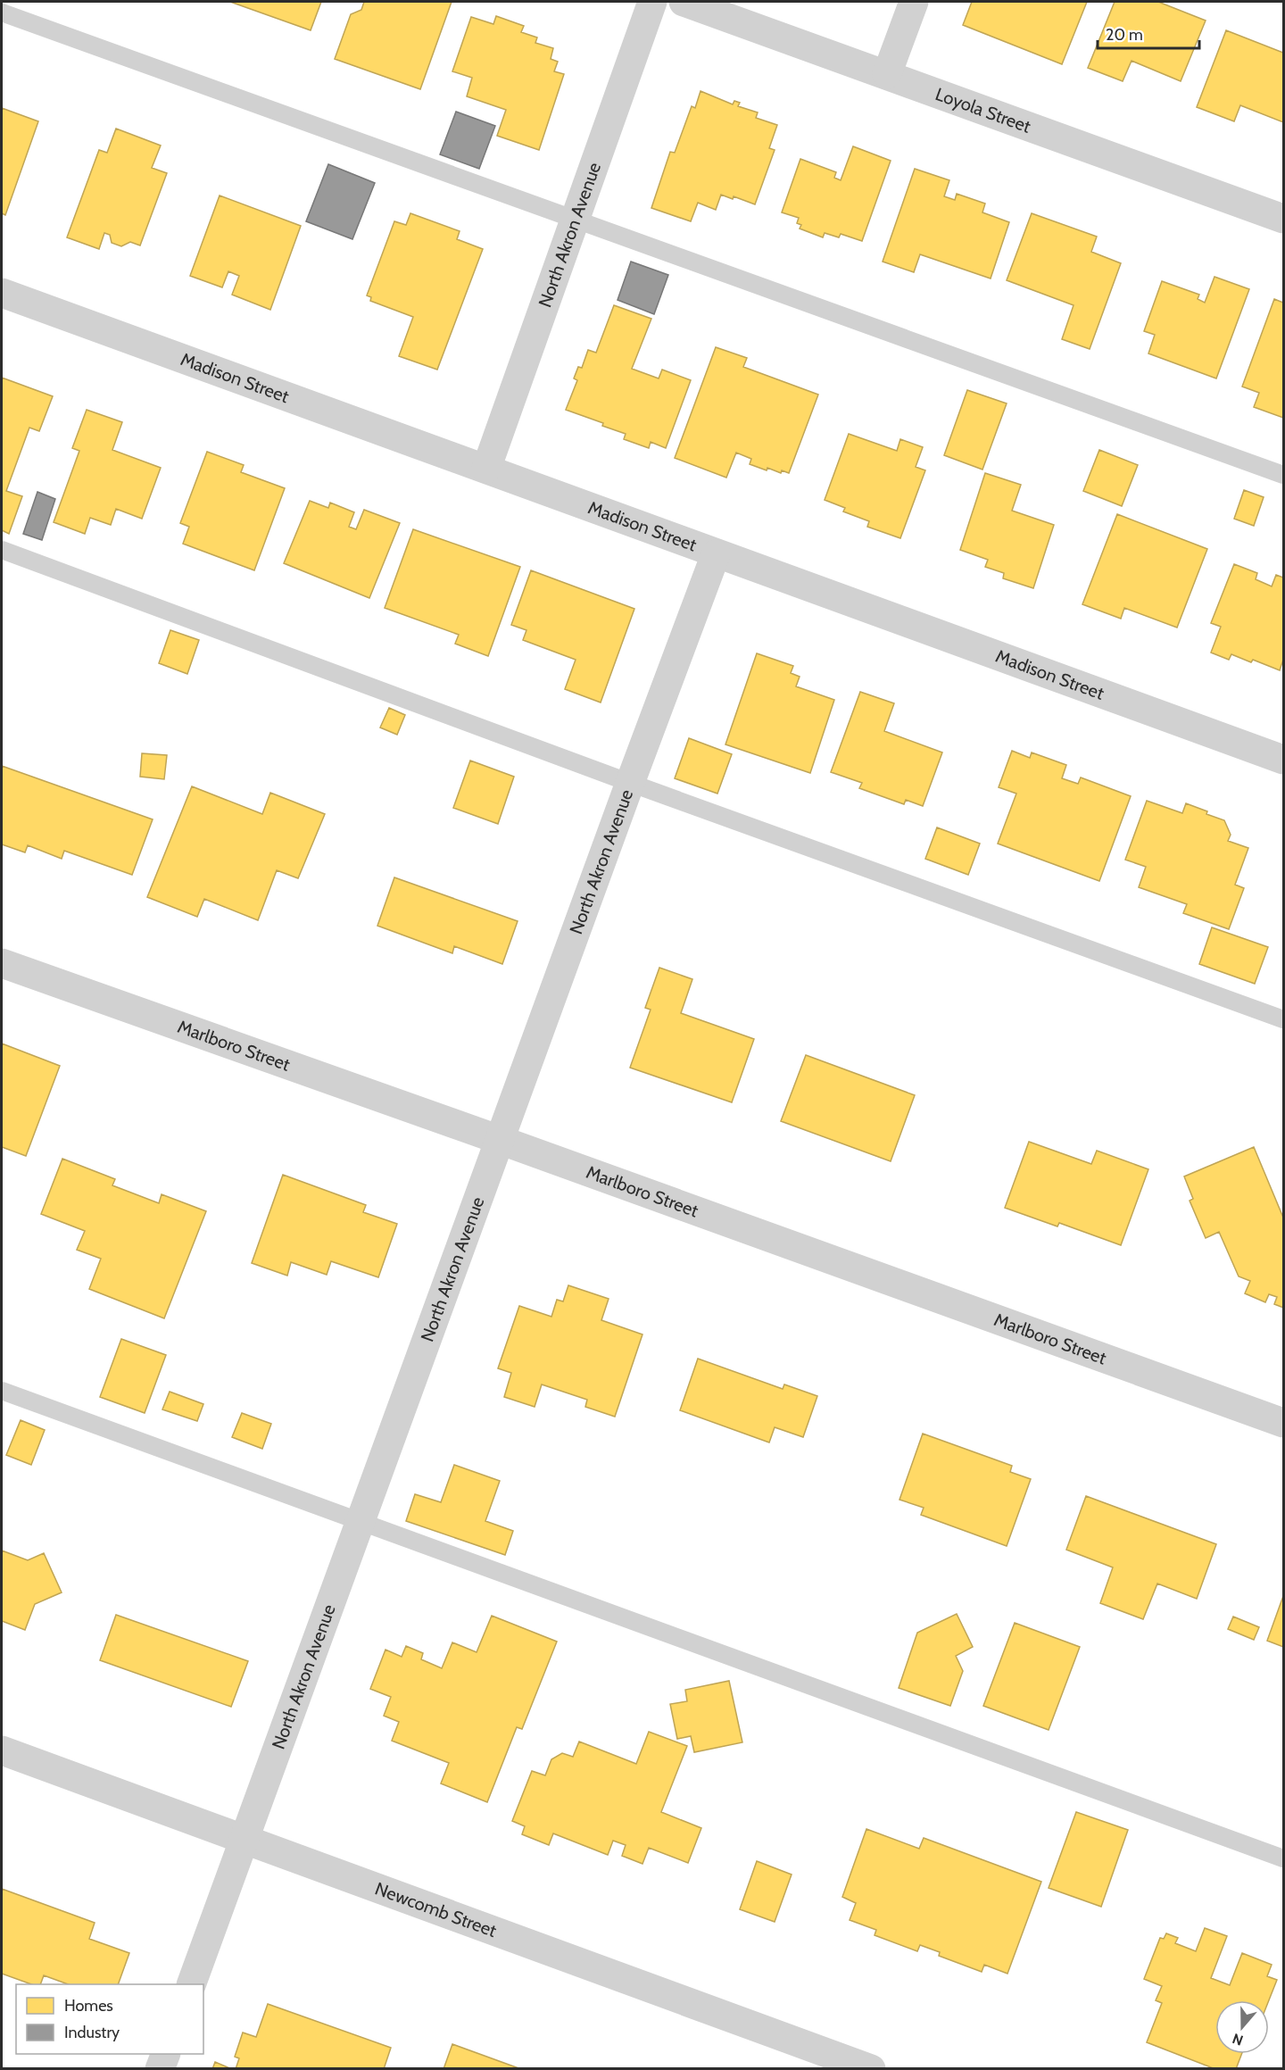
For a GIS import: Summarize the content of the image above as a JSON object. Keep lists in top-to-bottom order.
{
  "streets": {
    "street": [
      "Loyola Street",
      "North Akron Avenue",
      "Madison Street",
      "Marlboro Street",
      "Newcomb Street"
    ]
  },
  "crossings": [
    ["North Akron Avenue", "Madison Street"],
    ["North Akron Avenue", "Marlboro Street"],
    ["North Akron Avenue", "Newcomb Street"]
  ],
  "legend": ["Homes", "Industry"],
  "scale_bar": "20 m",
  "north": "bottom"
}
